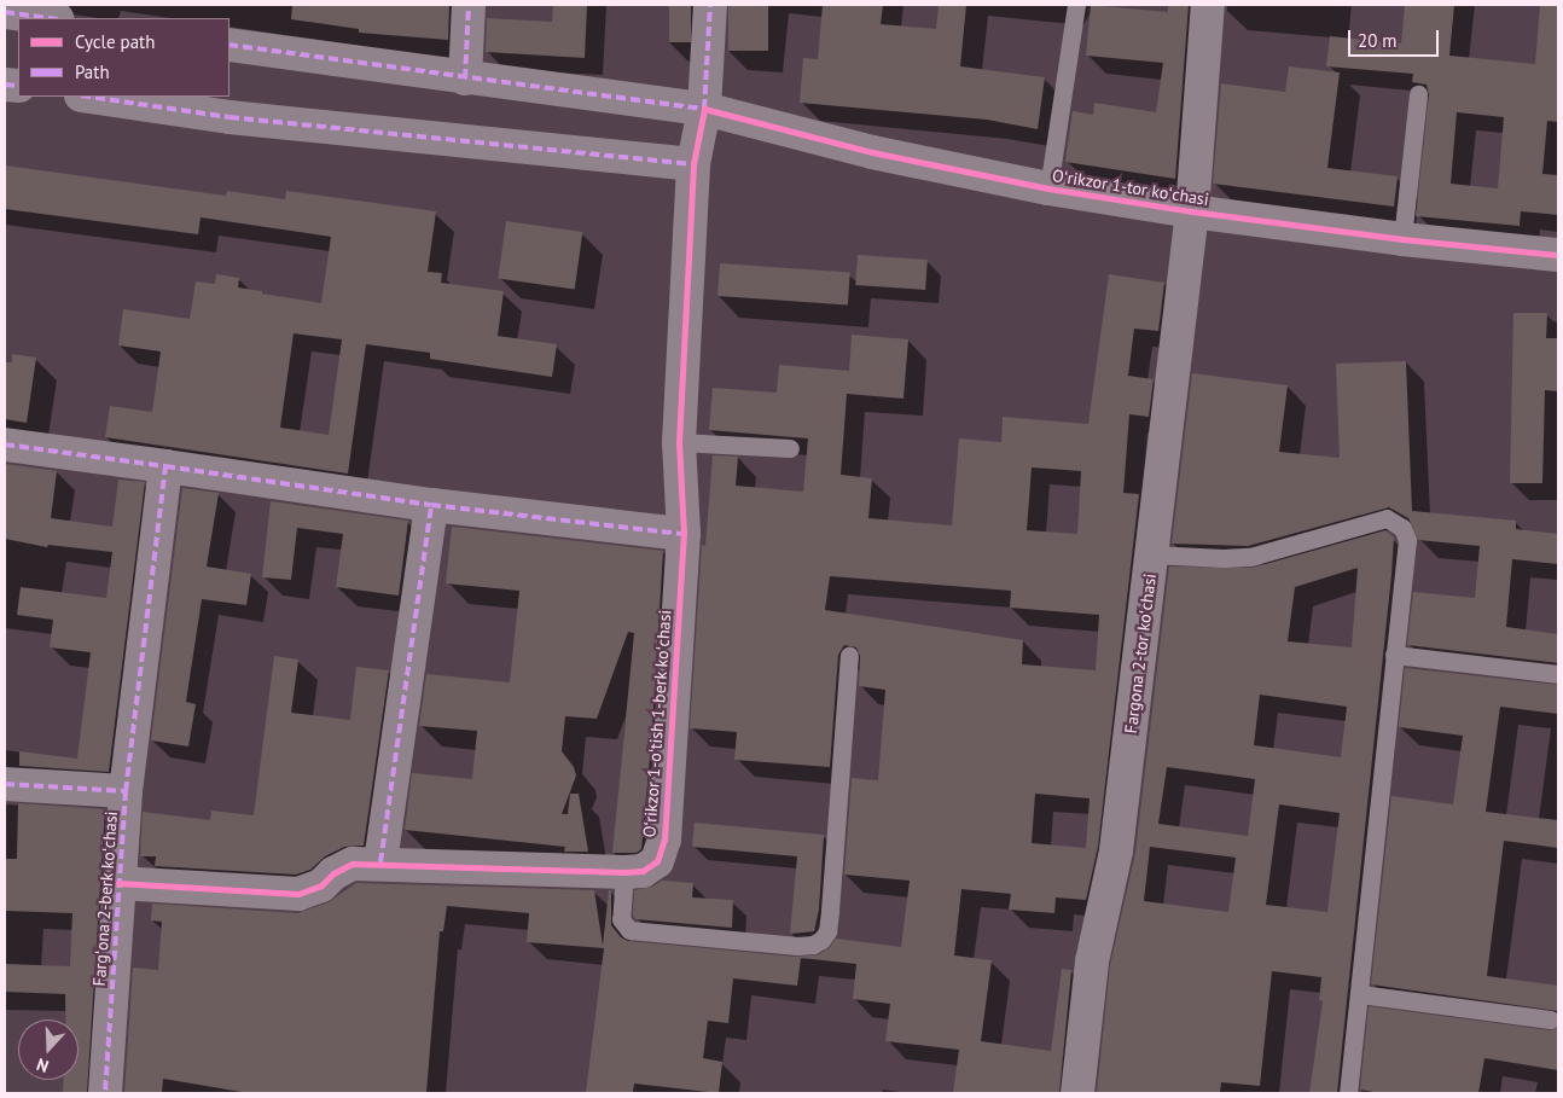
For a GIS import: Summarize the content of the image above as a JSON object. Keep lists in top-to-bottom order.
{
  "streets": {
    "street": [
      "Oʻrikzor 1-tor koʻchasi",
      "Fargona 2-tor koʻchasi",
      "Oʻrikzor 1-oʻtish 1-berk koʻchasi",
      "Fargʻona 2-berk koʻchasi"
    ]
  },
  "crossings": [
    ["Oʻrikzor 1-tor koʻchasi", "Fargona 2-tor koʻchasi"],
    ["Oʻrikzor 1-tor koʻchasi", "Oʻrikzor 1-oʻtish 1-berk koʻchasi"],
    ["Oʻrikzor 1-oʻtish 1-berk koʻchasi", "Fargʻona 2-berk koʻchasi"]
  ],
  "legend": ["Cycle path", "Path"],
  "scale_bar": "20 m",
  "north": "bottom"
}
